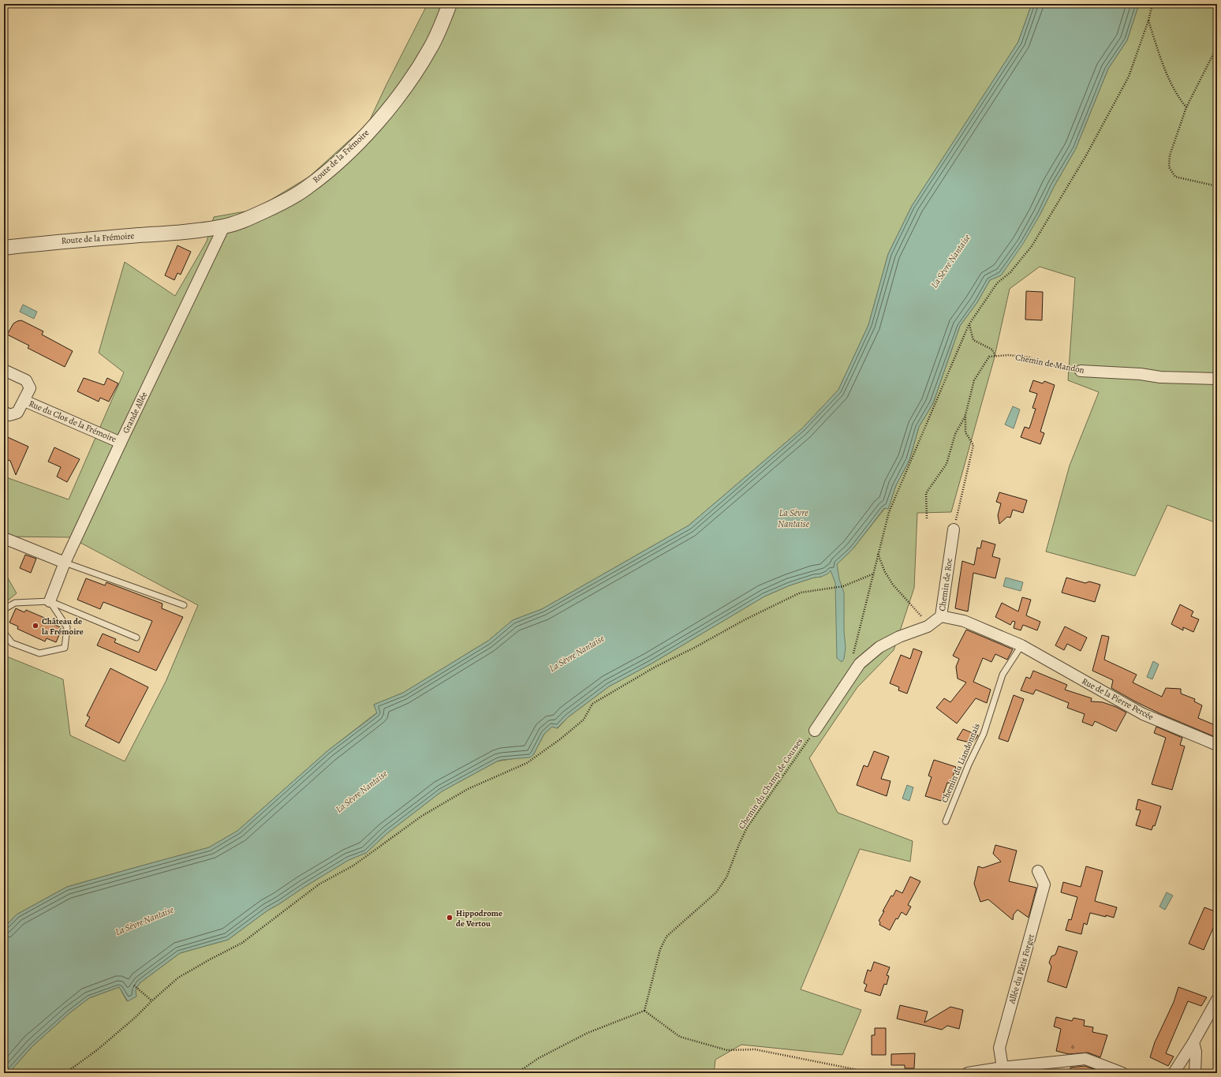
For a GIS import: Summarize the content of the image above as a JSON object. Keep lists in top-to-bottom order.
{
  "streets": {
    "street": [
      "Route de la Frémoire",
      "Chemin de Mandon",
      "Grande Allée",
      "Rue du Clos de la Frémoire",
      "Chemin de Roc",
      "Rue de la Pierre Percée",
      "Allée du Pâtis Forget"
    ],
    "lane": ["Chemin du Liandonnais"],
    "path": ["Chemin du Champ de Courses"]
  },
  "crossings": [
    ["Route de la Frémoire", "Grande Allée"],
    ["Grande Allée", "Rue du Clos de la Frémoire"],
    ["Chemin de Roc", "Rue de la Pierre Percée"],
    ["Chemin de Roc", "Chemin du Champ de Courses"],
    ["Rue de la Pierre Percée", "Chemin du Liandonnais"]
  ],
  "water": ["La Sèvre Nantaise"],
  "places": ["Château de la Frémoire", "Hippodrome de Vertou"],
  "house_numbers": ["6"]
}
